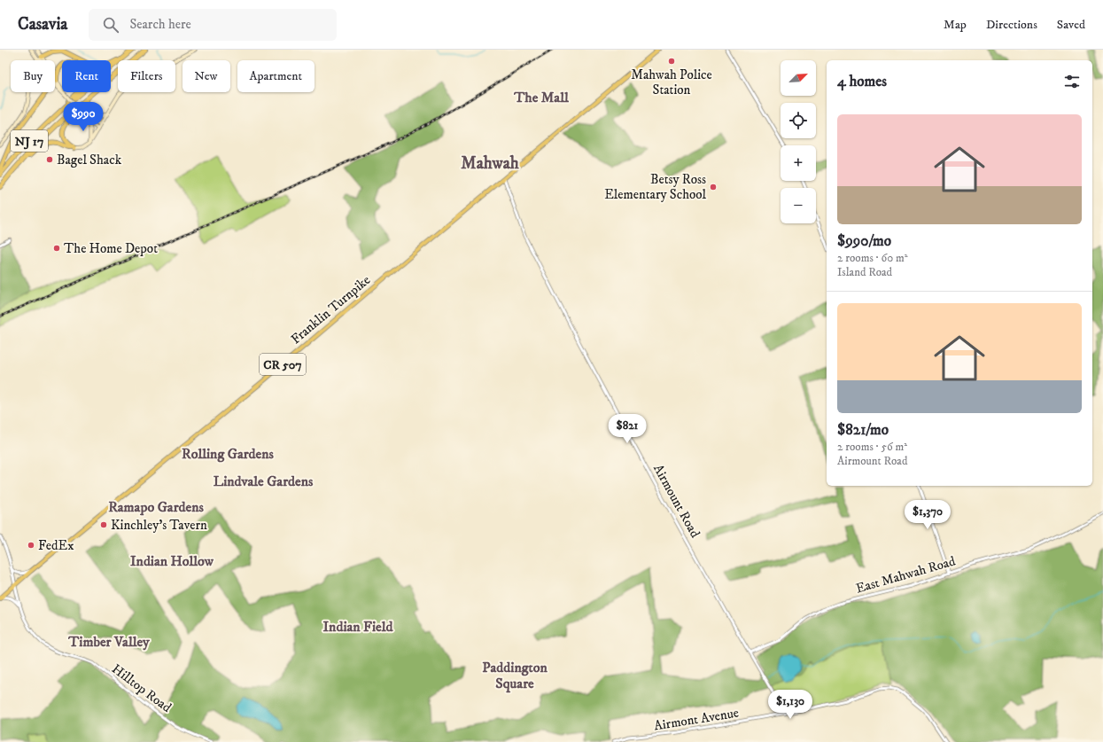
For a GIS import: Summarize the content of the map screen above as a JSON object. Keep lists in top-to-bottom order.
{
  "streets": {
    "highway": ["NJ 17"],
    "main road": ["Franklin Turnpike", "CR 507"],
    "street": [
      "Airmount Road",
      "East Mahwah Road",
      "Hilltop Road",
      "Airmont Avenue"
    ]
  },
  "crossings": [
    ["Franklin Turnpike", "Airmount Road"],
    ["Franklin Turnpike", "Hilltop Road"],
    ["Airmount Road", "East Mahwah Road"],
    ["Airmount Road", "Airmont Avenue"]
  ],
  "districts": [
    "The Mall",
    "Mahwah",
    "Rolling Gardens",
    "Lindvale Gardens",
    "Ramapo Gardens",
    "Indian Hollow",
    "Indian Field",
    "Timber Valley",
    "Paddington Square"
  ],
  "places": [
    "Mahwah Police Station",
    "Bagel Shack",
    "Betsy Ross Elementary School",
    "The Home Depot",
    "Kinchley's Tavern",
    "FedEx"
  ],
  "north": "top right",
  "page": {
    "header": "Casavia",
    "search": "Search here",
    "nav": ["Map", "Directions", "Saved"],
    "map_buttons": ["+", "−"],
    "chip": [
      "Buy",
      "Rent",
      "Filters",
      "New",
      "Apartment"
    ],
    "heading": "4 homes",
    "price": [
      "$990",
      "$821",
      "$1,370",
      "$1,130"
    ],
    "list": [
      {
        "name": "$990/mo",
        "note": "2 rooms · 60 m² · Island Road"
      },
      {
        "name": "$821/mo",
        "note": "2 rooms · 56 m² · Airmount Road"
      }
    ]
  }
}
